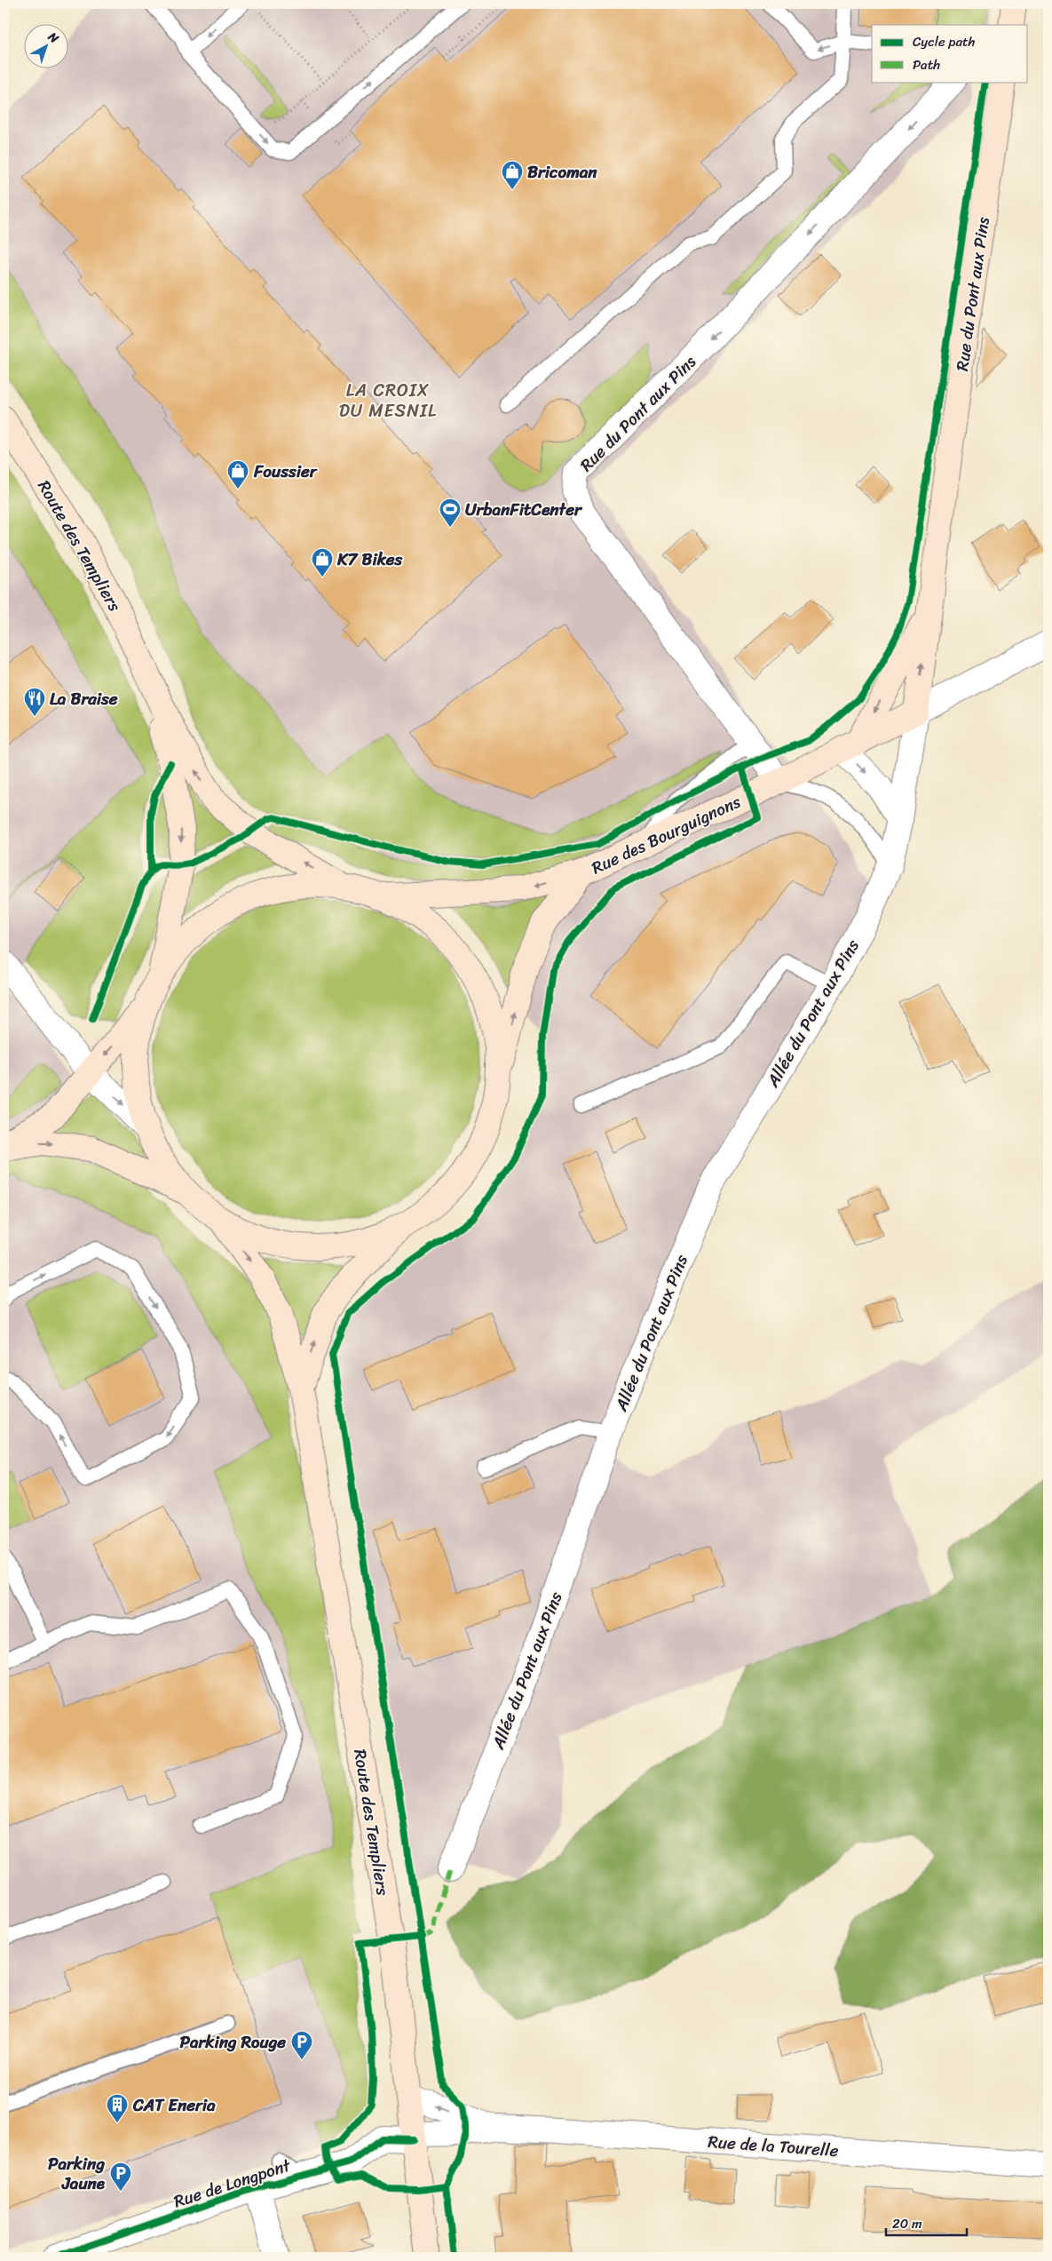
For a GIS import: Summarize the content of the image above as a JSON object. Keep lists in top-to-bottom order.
{
  "streets": {
    "main road": ["Rue du Pont aux Pins", "Route des Templiers", "Rue des Bourguignons"],
    "street": ["Allée du Pont aux Pins", "Rue de la Tourelle", "Rue de Longpont"]
  },
  "crossings": [
    ["Rue du Pont aux Pins", "Rue des Bourguignons"],
    ["Rue du Pont aux Pins", "Allée du Pont aux Pins"],
    ["Route des Templiers", "Rue de la Tourelle"],
    ["Route des Templiers", "Rue de Longpont"],
    ["Rue des Bourguignons", "Allée du Pont aux Pins"],
    ["Rue de la Tourelle", "Rue de Longpont"]
  ],
  "one_way": ["Rue des Bourguignons"],
  "districts": ["LA CROIX DU MESNIL"],
  "places": {
    "shop": ["Bricoman", "Foussier", "K7 Bikes"],
    "sports": ["UrbanFitCenter"],
    "restaurant": ["La Braise"],
    "parking": ["Parking Rouge", "Parking Jaune"],
    "building": ["CAT Eneria"]
  },
  "legend": ["Cycle path", "Path"],
  "scale_bar": "20 m",
  "north": "top right"
}
